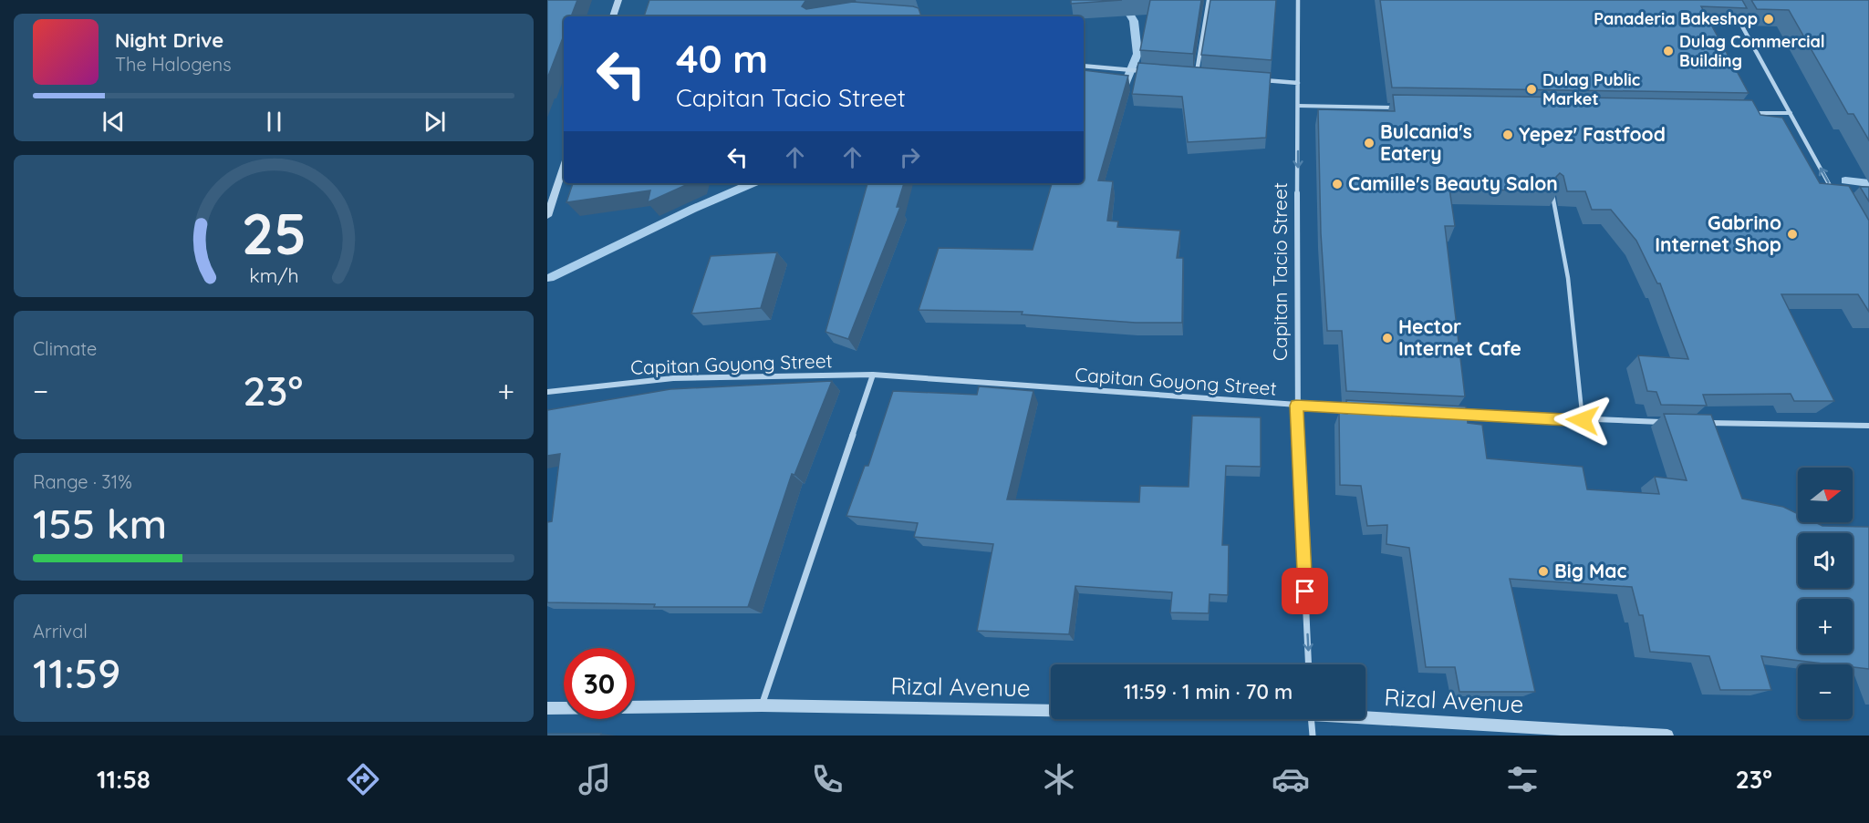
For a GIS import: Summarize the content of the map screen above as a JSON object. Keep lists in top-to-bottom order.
{
  "streets": {
    "street": ["Capitan Tacio Street", "Capitan Goyong Street", "Rizal Avenue"]
  },
  "crossings": [
    ["Capitan Tacio Street", "Capitan Goyong Street"]
  ],
  "one_way": ["Capitan Tacio Street"],
  "places": [
    "Panaderia Bakeshop",
    "Dulag Commercial Building",
    "Dulag Public Market",
    "Yepez' Fastfood",
    "Bulcania's Eatery",
    "Camille's Beauty Salon",
    "Gabrino Internet Shop",
    "Hector Internet Cafe",
    "Big Mac"
  ],
  "north": "right",
  "page": {
    "turn": ["40 m", "Capitan Tacio Street"],
    "song": ["Night Drive", "The Halogens"],
    "tile": [
      "Climate",
      ["Range · 31%", "155 km"],
      ["Arrival", "11:59"]
    ],
    "heat": ["−", "23°", "+"],
    "map_buttons": ["+", "−"],
    "limit": "30",
    "trip": "11:59 · 1 min · 70 m",
    "tabs": ["11:58", "23°"],
    "gauge": ["25", "km/h"]
  }
}
